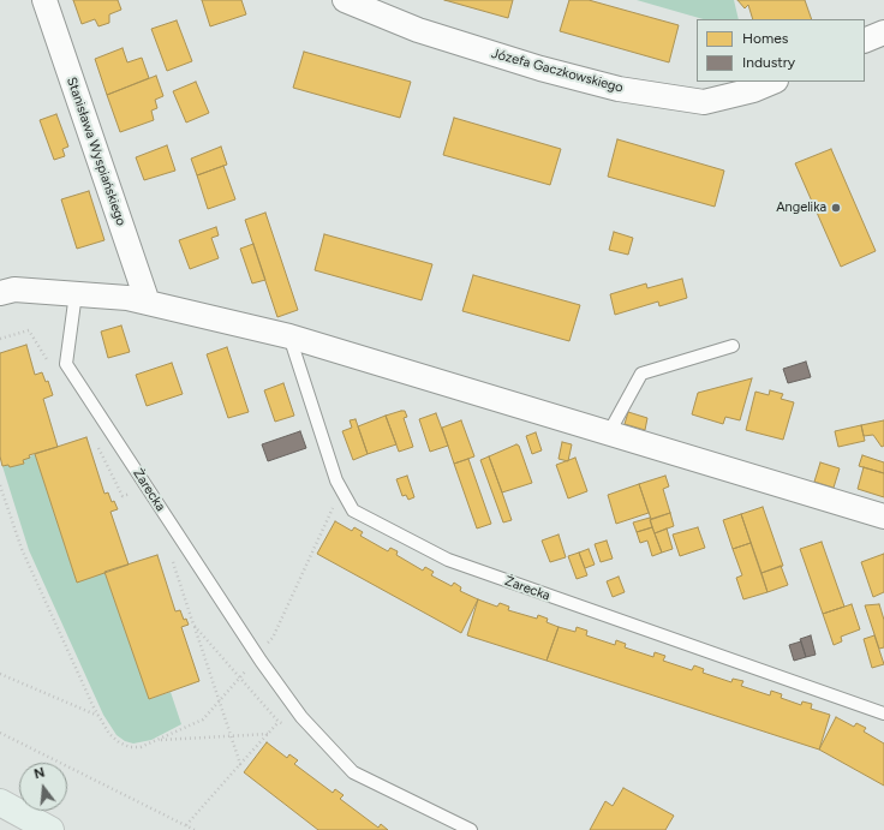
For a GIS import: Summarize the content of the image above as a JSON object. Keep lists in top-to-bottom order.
{
  "streets": {
    "street": ["Józefa Gaczkowskiego", "Stanisława Wyspiańskiego"],
    "lane": ["Żarecka"]
  },
  "places": ["Angelika"],
  "legend": ["Homes", "Industry"],
  "north": "top"
}
